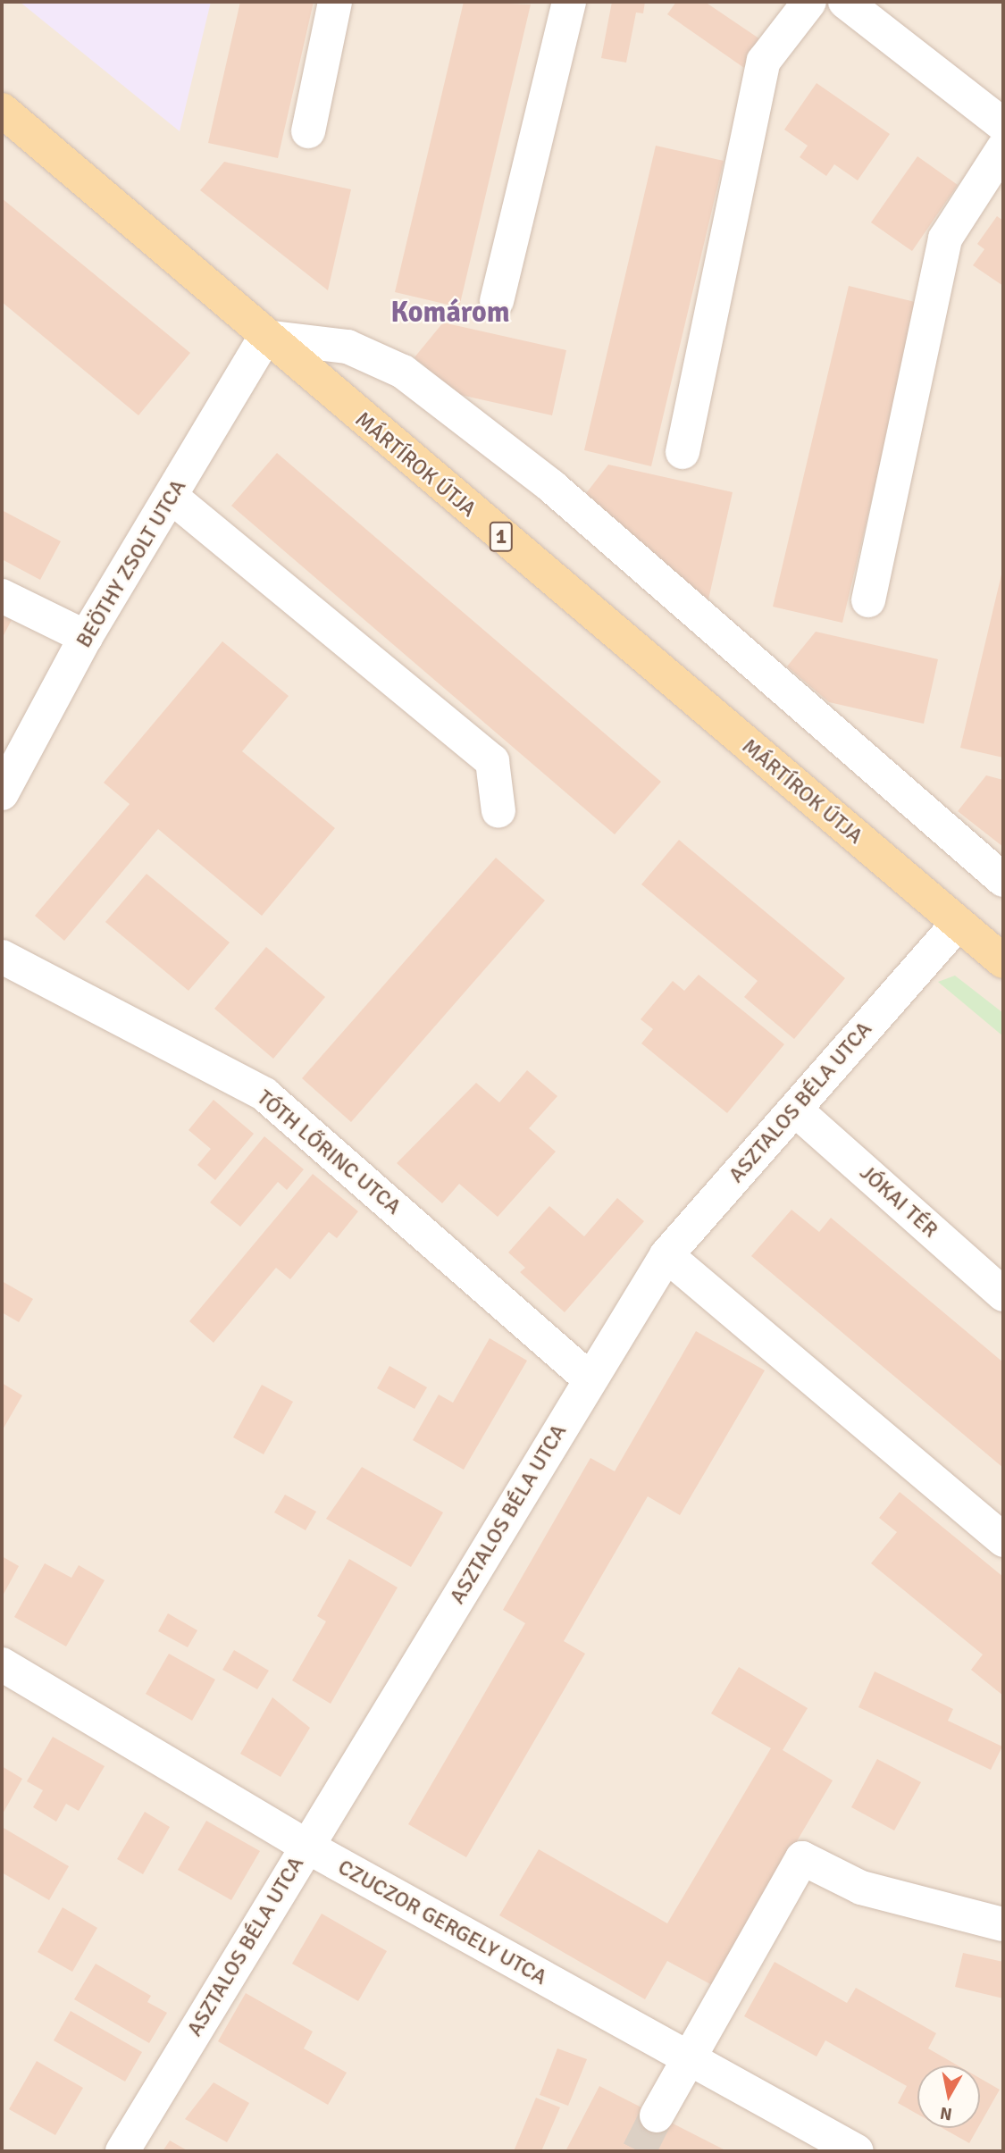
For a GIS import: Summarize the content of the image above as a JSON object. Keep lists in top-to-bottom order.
{
  "streets": {
    "main road": ["MÁRTÍROK ÚTJA", "1"],
    "street": [
      "BEÖTHY ZSOLT UTCA",
      "ASZTALOS BÉLA UTCA",
      "TÓTH LŐRINC UTCA",
      "JÓKAI TÉR",
      "CZUCZOR GERGELY UTCA"
    ]
  },
  "crossings": [
    ["MÁRTÍROK ÚTJA", "BEÖTHY ZSOLT UTCA"],
    ["MÁRTÍROK ÚTJA", "ASZTALOS BÉLA UTCA"],
    ["ASZTALOS BÉLA UTCA", "TÓTH LŐRINC UTCA"],
    ["ASZTALOS BÉLA UTCA", "JÓKAI TÉR"],
    ["ASZTALOS BÉLA UTCA", "CZUCZOR GERGELY UTCA"]
  ],
  "districts": ["Komárom"],
  "north": "bottom"
}
